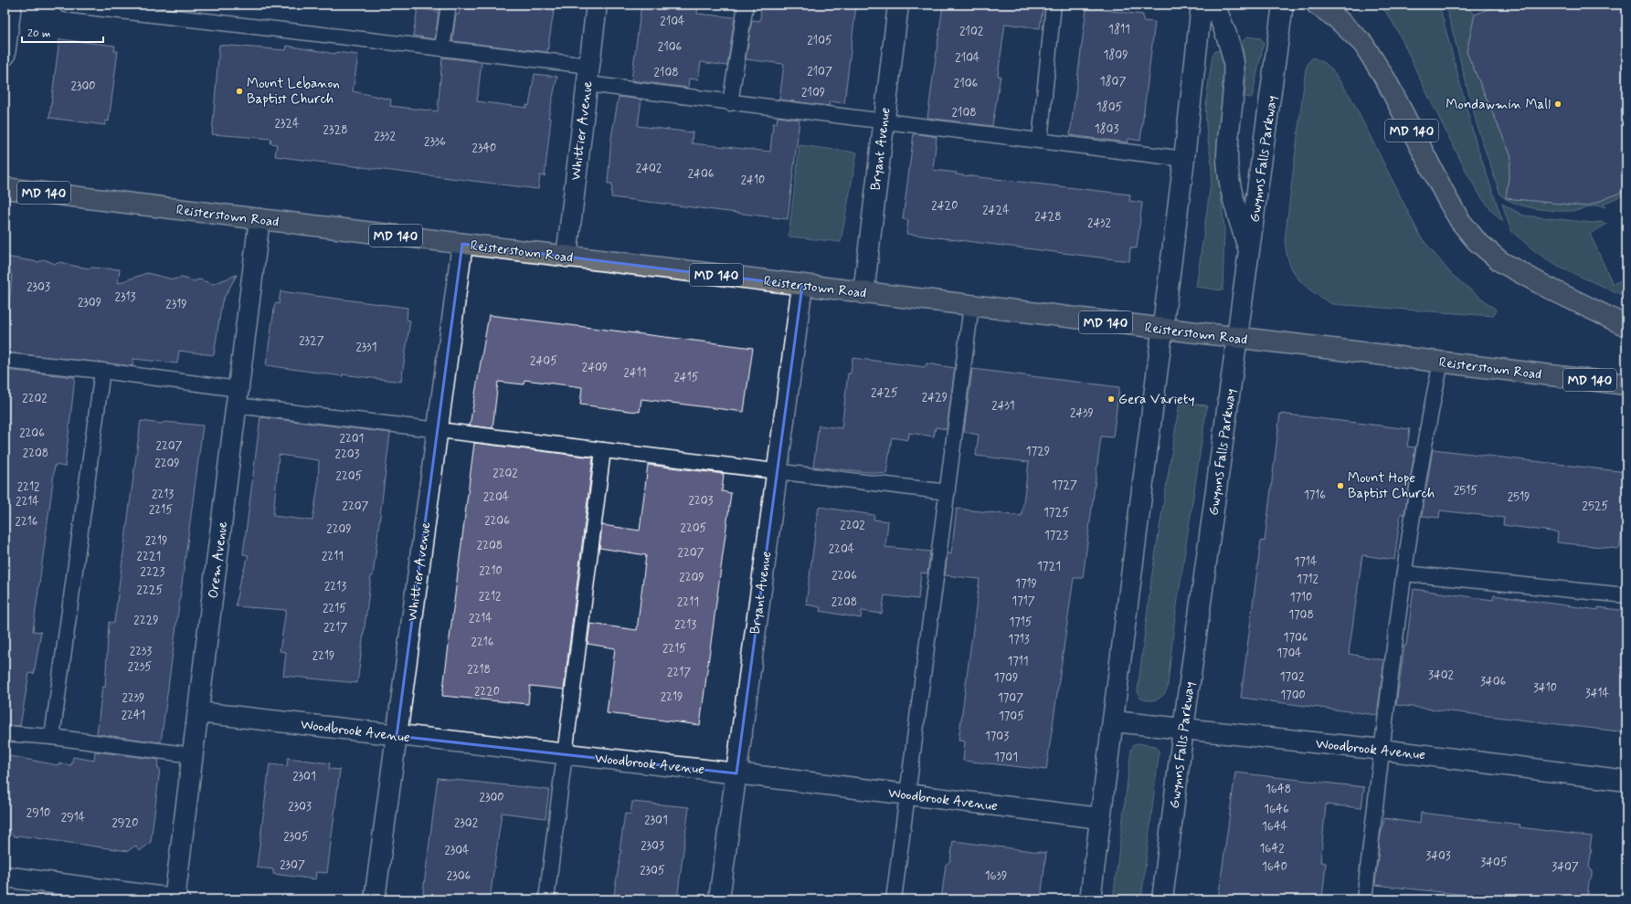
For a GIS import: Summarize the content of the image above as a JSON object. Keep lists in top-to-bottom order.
{
  "streets": {
    "main road": ["MD 140", "Reisterstown Road"],
    "street": [
      "Whittier Avenue",
      "Bryant Avenue",
      "Gwynns Falls Parkway",
      "Orem Avenue",
      "Woodbrook Avenue"
    ]
  },
  "crossings": [
    ["Whittier Avenue", "Reisterstown Road"],
    ["Whittier Avenue", "Woodbrook Avenue"],
    ["Bryant Avenue", "Reisterstown Road"],
    ["Bryant Avenue", "Woodbrook Avenue"],
    ["Gwynns Falls Parkway", "Reisterstown Road"],
    ["Gwynns Falls Parkway", "Woodbrook Avenue"],
    ["Reisterstown Road", "Orem Avenue"],
    ["Orem Avenue", "Woodbrook Avenue"]
  ],
  "places": [
    "Mount Lebanon Baptist Church",
    "Mondawmin Mall",
    "Gera Variety",
    "Mount Hope Baptist Church"
  ],
  "house_numbers": [
    "2104",
    "1811",
    "2102",
    "2105",
    "2106",
    "1809",
    "2104",
    "2107",
    "2108",
    "1807",
    "2106",
    "2300",
    "2109",
    "1805",
    "2108",
    "2324",
    "1803",
    "2328",
    "2332",
    "2336",
    "2340",
    "2402",
    "2406",
    "2410",
    "2420",
    "2424",
    "2428",
    "2432",
    "2303",
    "2313",
    "2309",
    "2319",
    "2327",
    "2331",
    "2405",
    "2409",
    "2411",
    "2415",
    "2425",
    "2429",
    "2202",
    "2431",
    "2439",
    "2206",
    "2201",
    "2207",
    "1729",
    "2208",
    "2203",
    "2209",
    "2202",
    "2205",
    "1727",
    "2212",
    "2515",
    "2213",
    "1716",
    "2204",
    "2519",
    "2203",
    "2214",
    "2207",
    "2525",
    "2215",
    "1725",
    "2206",
    "2216",
    "2202",
    "2205",
    "2209",
    "1723",
    "2219",
    "2208",
    "2204",
    "2207",
    "2221",
    "2211",
    "1714",
    "1721",
    "2210",
    "2223",
    "2206",
    "2209",
    "1712",
    "1719",
    "2213",
    "2225",
    "2212",
    "1710",
    "1717",
    "2211",
    "2208",
    "2215",
    "1708",
    "2214",
    "2229",
    "1715",
    "2213",
    "2217",
    "1706",
    "1713",
    "2216",
    "2215",
    "2233",
    "1704",
    "2219",
    "1711",
    "2235",
    "2218",
    "2217",
    "3402",
    "1702",
    "1709",
    "3406",
    "3410",
    "2220",
    "3414",
    "1700",
    "2219",
    "2239",
    "1707",
    "2241",
    "1705",
    "1703",
    "1701",
    "2301",
    "1648",
    "2300",
    "2303",
    "1646",
    "2910",
    "2914",
    "2301",
    "2920",
    "2302",
    "1644",
    "2305",
    "2303",
    "1642",
    "2304",
    "3403",
    "3405",
    "2307",
    "1640",
    "3407",
    "2305",
    "2306",
    "1639"
  ],
  "scale_bar": "20 m"
}
